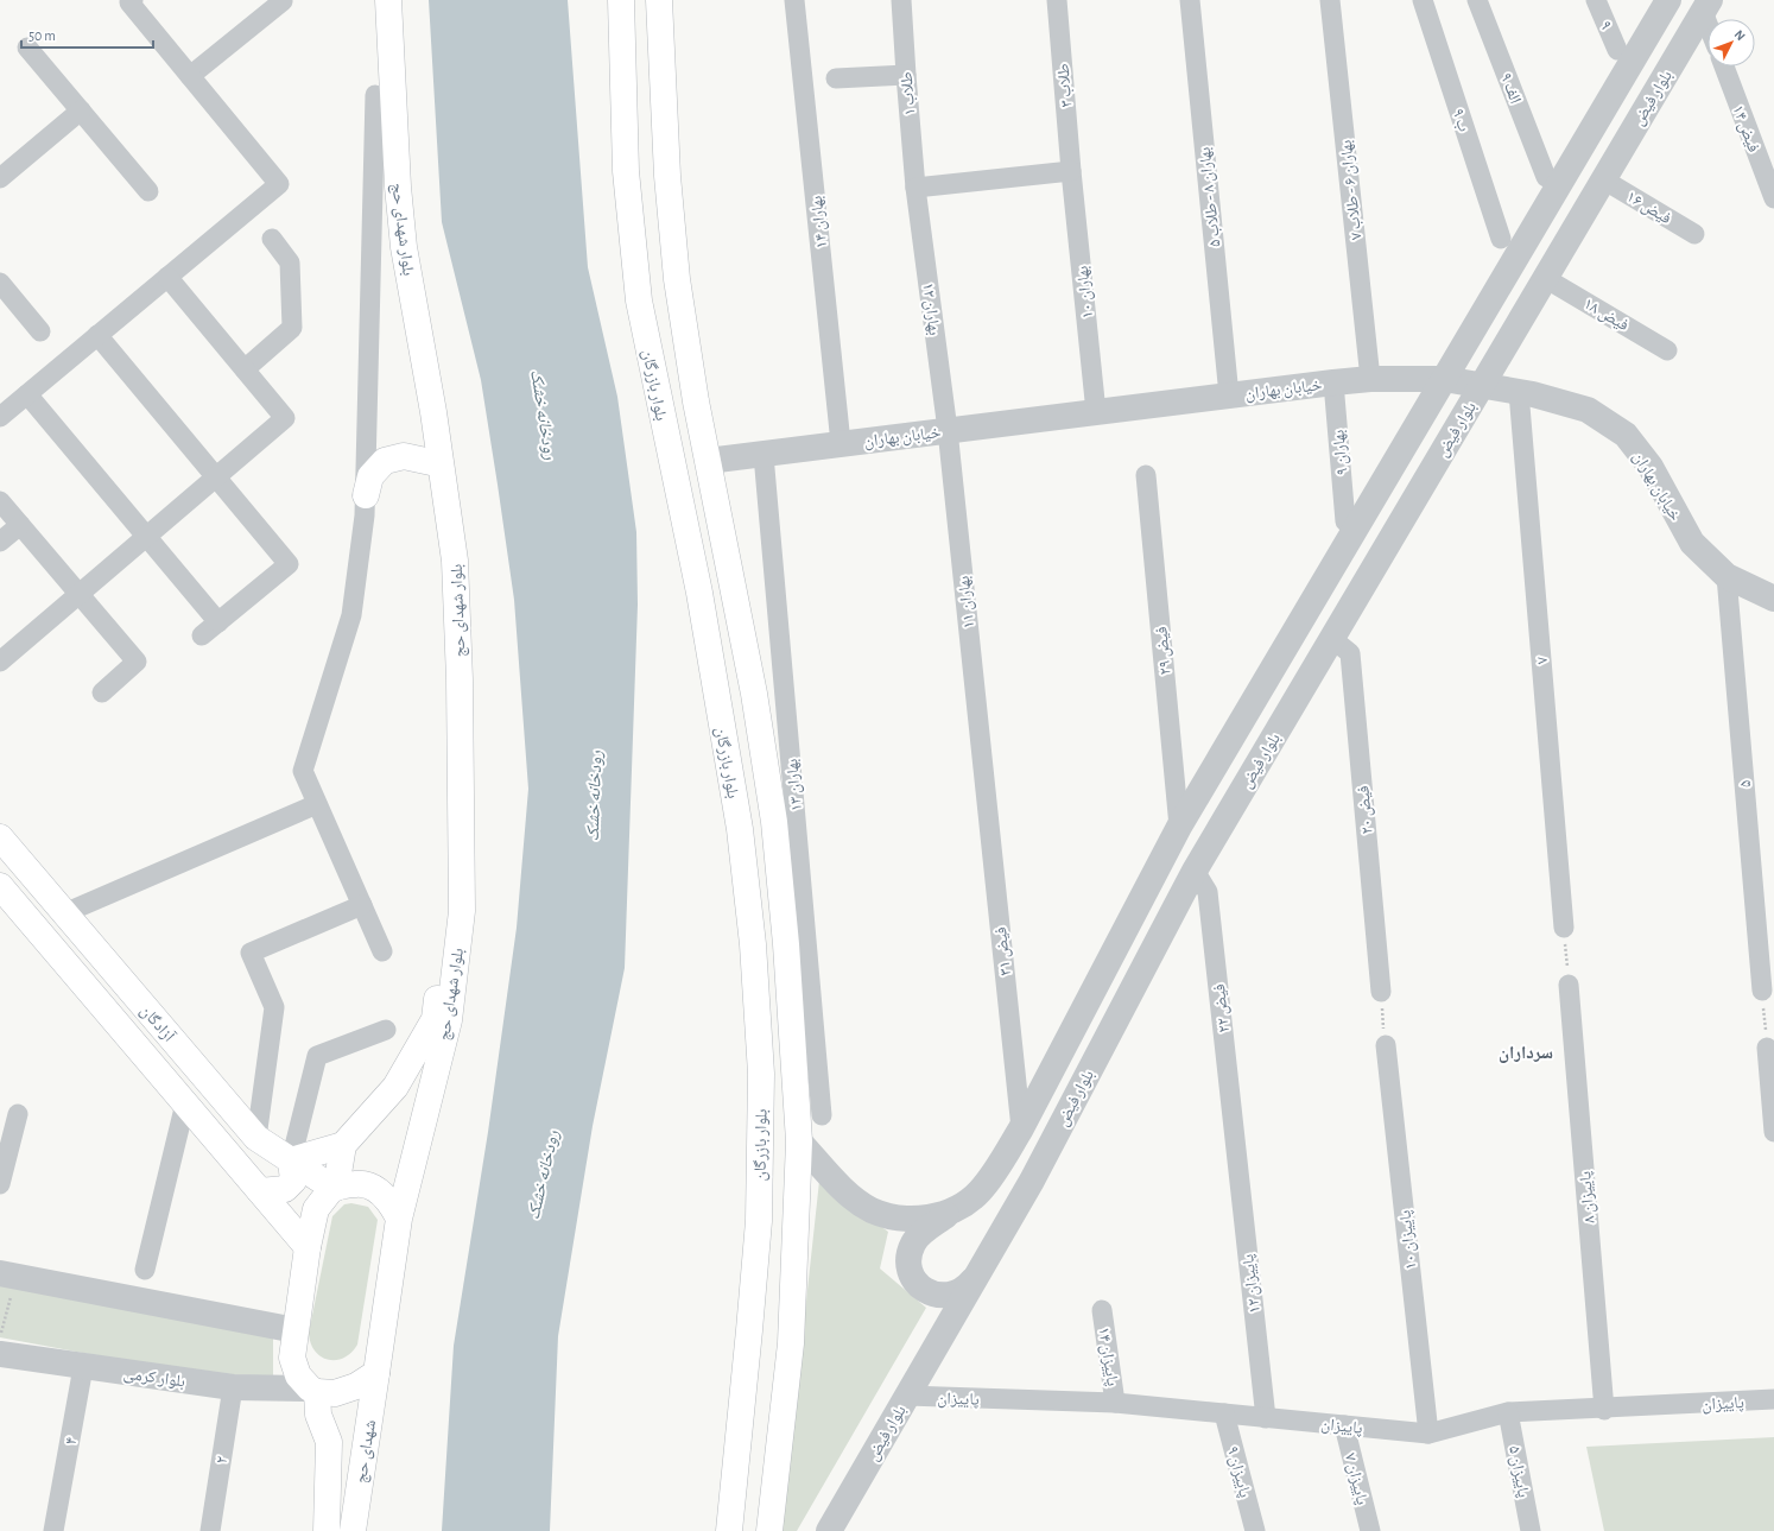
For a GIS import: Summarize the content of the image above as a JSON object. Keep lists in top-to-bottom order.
{
  "streets": {
    "main road": [
      "بلوار شهدای حج",
      "بلوار بازرگان",
      "آزادگان",
      "شهدای حج"
    ],
    "street": [
      "۹",
      "طلاب ۳",
      "۹ الف",
      "طلاب ۱",
      "بلوار فیض",
      "۹ ب",
      "فیض ۱۴",
      "بهاران ۶ - طلاب ۷",
      "بهاران ۸ - طلاب ۵",
      "فیض ۱۶",
      "بهاران ۱۴",
      "بهاران ۱۰",
      "بهاران ۱۲",
      "فیض ۱۸",
      "خیابان بهاران",
      "بهاران ۹",
      "بهاران ۱۱",
      "فیض ۲۹",
      "۷",
      "۵",
      "بهاران ۱۳",
      "فیض ۲۰",
      "فیض ۳۱",
      "فیض ۲۲",
      "پاییزان ۸",
      "پاییزان ۱۰",
      "پاییزان ۱۲",
      "پاییزان ۱۴",
      "بلوار کرمی",
      "پاییزان",
      "۴",
      "۲",
      "پاییزان ۹",
      "پاییزان ۵",
      "پاییزان ۷"
    ]
  },
  "crossings": [
    ["طلاب ۳", "بهاران ۱۰"],
    ["طلاب ۱", "بهاران ۱۲"],
    ["بلوار فیض", "فیض ۱۶"],
    ["بلوار فیض", "فیض ۱۸"],
    ["بلوار فیض", "خیابان بهاران"],
    ["بلوار فیض", "فیض ۲۹"],
    ["بلوار فیض", "فیض ۲۰"],
    ["بلوار فیض", "فیض ۳۱"],
    ["بلوار فیض", "فیض ۲۲"],
    ["بلوار فیض", "پاییزان"],
    ["بهاران ۶ - طلاب ۷", "خیابان بهاران"],
    ["بهاران ۸ - طلاب ۵", "خیابان بهاران"],
    ["بهاران ۱۴", "خیابان بهاران"],
    ["بلوار شهدای حج", "شهدای حج"],
    ["بهاران ۱۰", "خیابان بهاران"],
    ["بهاران ۱۲", "خیابان بهاران"],
    ["بهاران ۱۲", "بهاران ۱۱"],
    ["خیابان بهاران", "بهاران ۹"],
    ["خیابان بهاران", "بهاران ۱۱"],
    ["خیابان بهاران", "۷"],
    ["خیابان بهاران", "۵"],
    ["خیابان بهاران", "بهاران ۱۳"],
    ["بهاران ۱۱", "فیض ۳۱"],
    ["فیض ۲۲", "پاییزان ۱۲"],
    ["پاییزان ۸", "پاییزان"],
    ["پاییزان ۱۰", "پاییزان"],
    ["پاییزان ۱۲", "پاییزان"],
    ["پاییزان ۱۴", "پاییزان"],
    ["بلوار کرمی", "۴"],
    ["بلوار کرمی", "شهدای حج"],
    ["بلوار کرمی", "۲"],
    ["پاییزان", "پاییزان ۹"],
    ["پاییزان", "پاییزان ۵"],
    ["پاییزان", "پاییزان ۷"]
  ],
  "districts": ["سرداران"],
  "water": ["رودخانه خشک"],
  "scale_bar": "50 m",
  "north": "top right"
}
